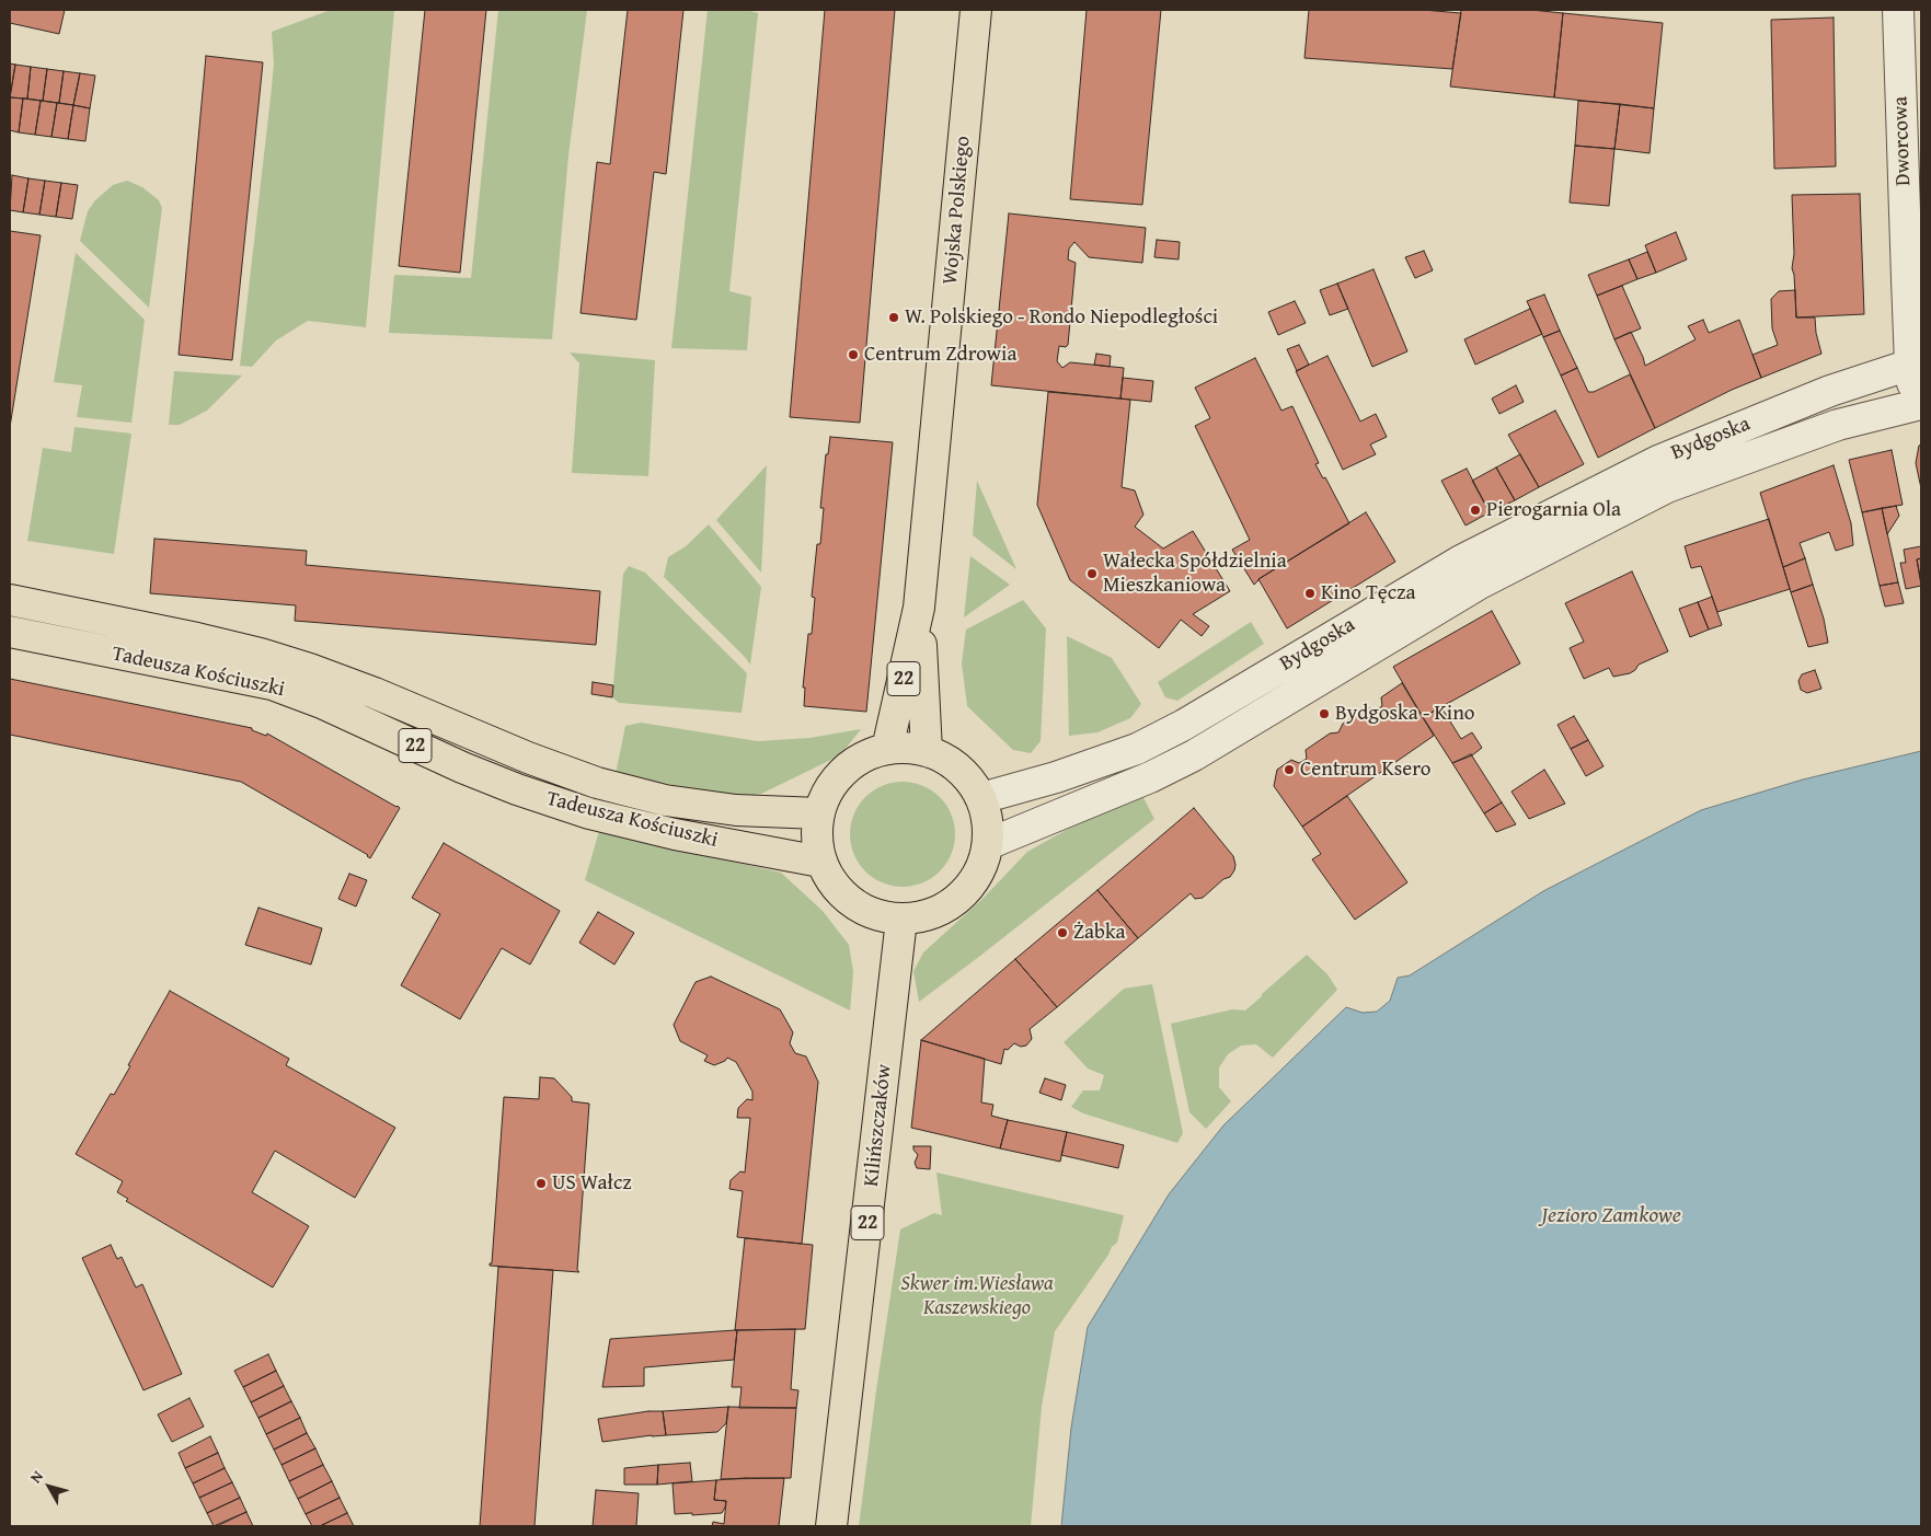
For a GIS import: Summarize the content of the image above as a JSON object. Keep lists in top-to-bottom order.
{
  "streets": {
    "main road": [
      "Wojska Polskiego",
      "Tadeusza Kościuszki",
      "22",
      "Kilińszczaków"
    ],
    "street": ["Dworcowa", "Bydgoska"]
  },
  "crossings": [
    ["Dworcowa", "Bydgoska"],
    ["Wojska Polskiego", "Bydgoska"],
    ["Wojska Polskiego", "Tadeusza Kościuszki"],
    ["Wojska Polskiego", "Kilińszczaków"],
    ["Bydgoska", "Tadeusza Kościuszki"],
    ["Bydgoska", "Kilińszczaków"],
    ["Tadeusza Kościuszki", "Kilińszczaków"]
  ],
  "water": ["Jezioro Zamkowe"],
  "parks": ["Skwer im.Wiesława Kaszewskiego"],
  "places": [
    "W. Polskiego - Rondo Niepodległości",
    "Centrum Zdrowia",
    "Pierogarnia Ola",
    "Wałecka Spółdzielnia Mieszkaniowa",
    "Kino Tęcza",
    "Bydgoska - Kino",
    "Centrum Ksero",
    "Żabka",
    "US Wałcz"
  ],
  "north": "top left"
}
